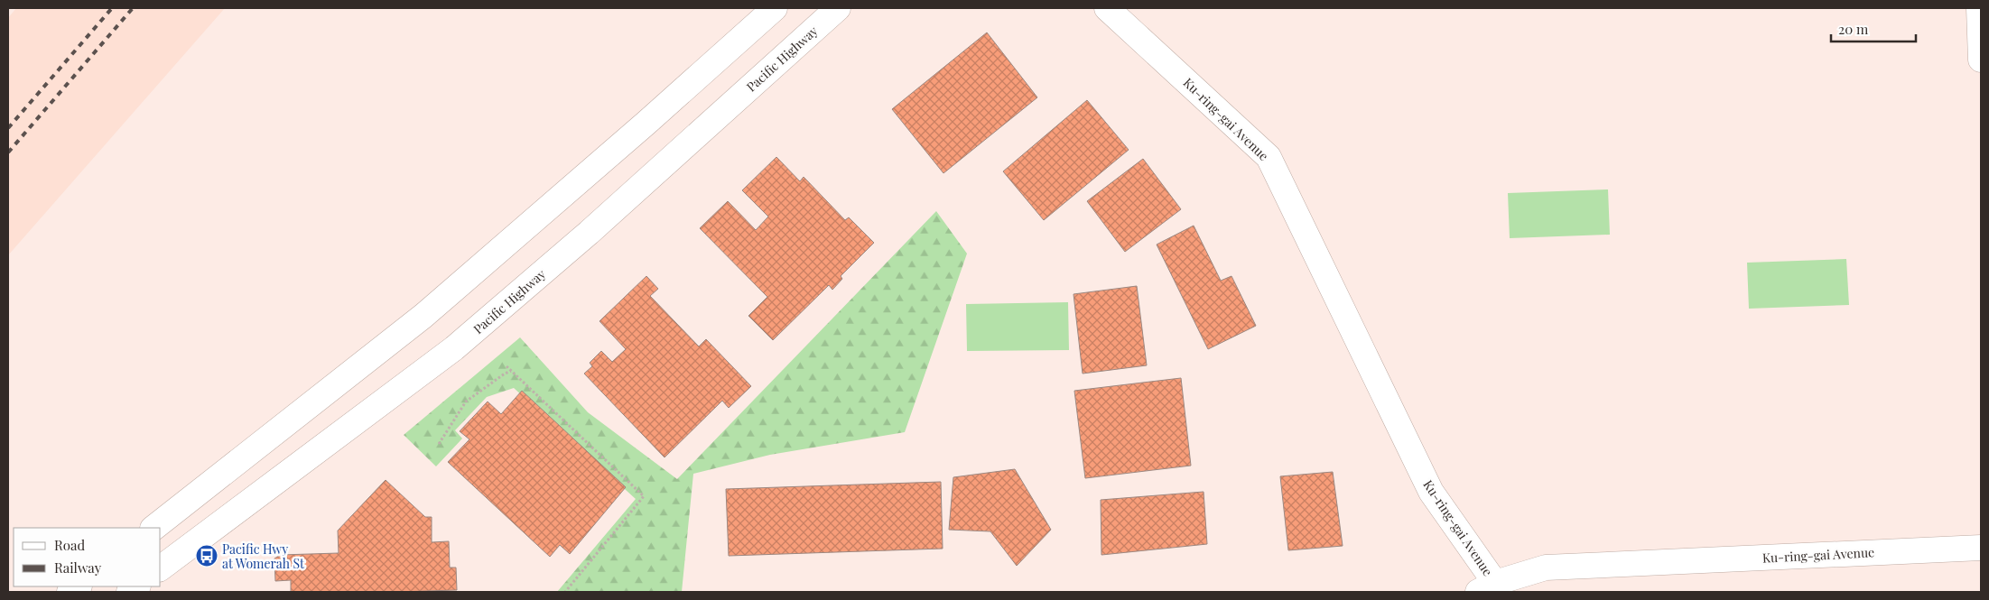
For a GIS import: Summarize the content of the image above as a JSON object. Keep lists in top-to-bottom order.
{
  "streets": {
    "main road": ["Pacific Highway", "Ku-ring-gai Avenue"]
  },
  "places": {
    "bus stop": ["Pacific Hwy at Womerah St"]
  },
  "legend": ["Road", "Railway"],
  "scale_bar": "20 m"
}
